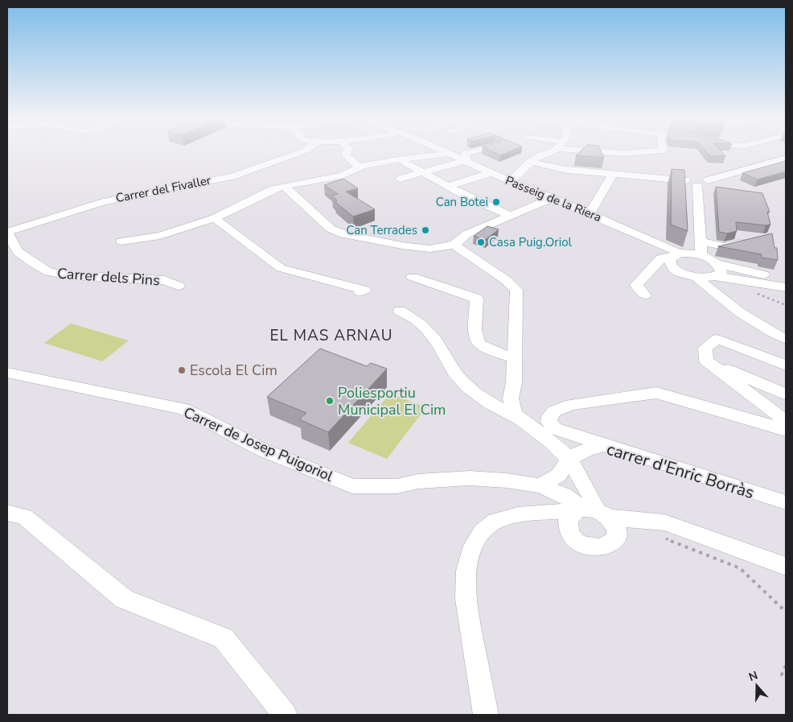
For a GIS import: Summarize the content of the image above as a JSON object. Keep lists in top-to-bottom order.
{
  "streets": {
    "street": [
      "Carrer del Fivaller",
      "Passeig de la Riera",
      "Carrer dels Pins",
      "Carrer de Josep Puigoriol",
      "carrer d'Enric Borràs"
    ]
  },
  "crossings": [
    ["Carrer del Fivaller", "Carrer dels Pins"],
    ["Carrer de Josep Puigoriol", "carrer d'Enric Borràs"]
  ],
  "districts": ["EL MAS ARNAU"],
  "places": [
    "Can Botei",
    "Can Terrades",
    "Casa Puig.Oriol",
    "Escola El Cim",
    "Poliesportiu Municipal El Cim"
  ],
  "north": "top"
}
